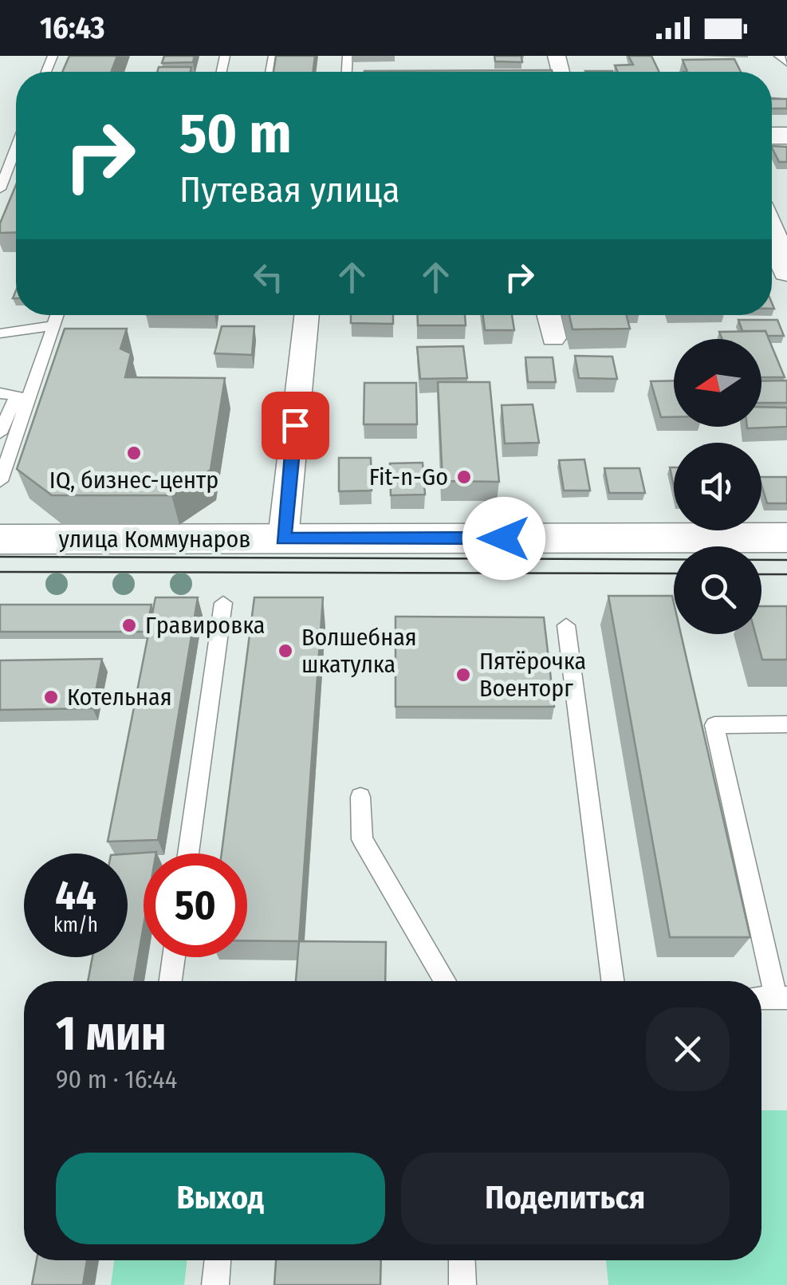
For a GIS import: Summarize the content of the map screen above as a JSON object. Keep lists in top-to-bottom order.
{
  "streets": {
    "main road": ["улица Коммунаров"]
  },
  "places": [
    "IQ, бизнес-центр",
    "Fit-n-Go",
    "Гравировка",
    "Волшебная шкатулка",
    "Пятёрочка Военторг",
    "Котельная"
  ],
  "north": "left",
  "page": {
    "status": "16:43",
    "turn": ["50 m", "Путевая улица"],
    "speed": "44 km/h",
    "limit": "50",
    "heading": ["1 мин", "90 m · 16:44"],
    "buttons": ["Выход", "Поделиться"]
  }
}
